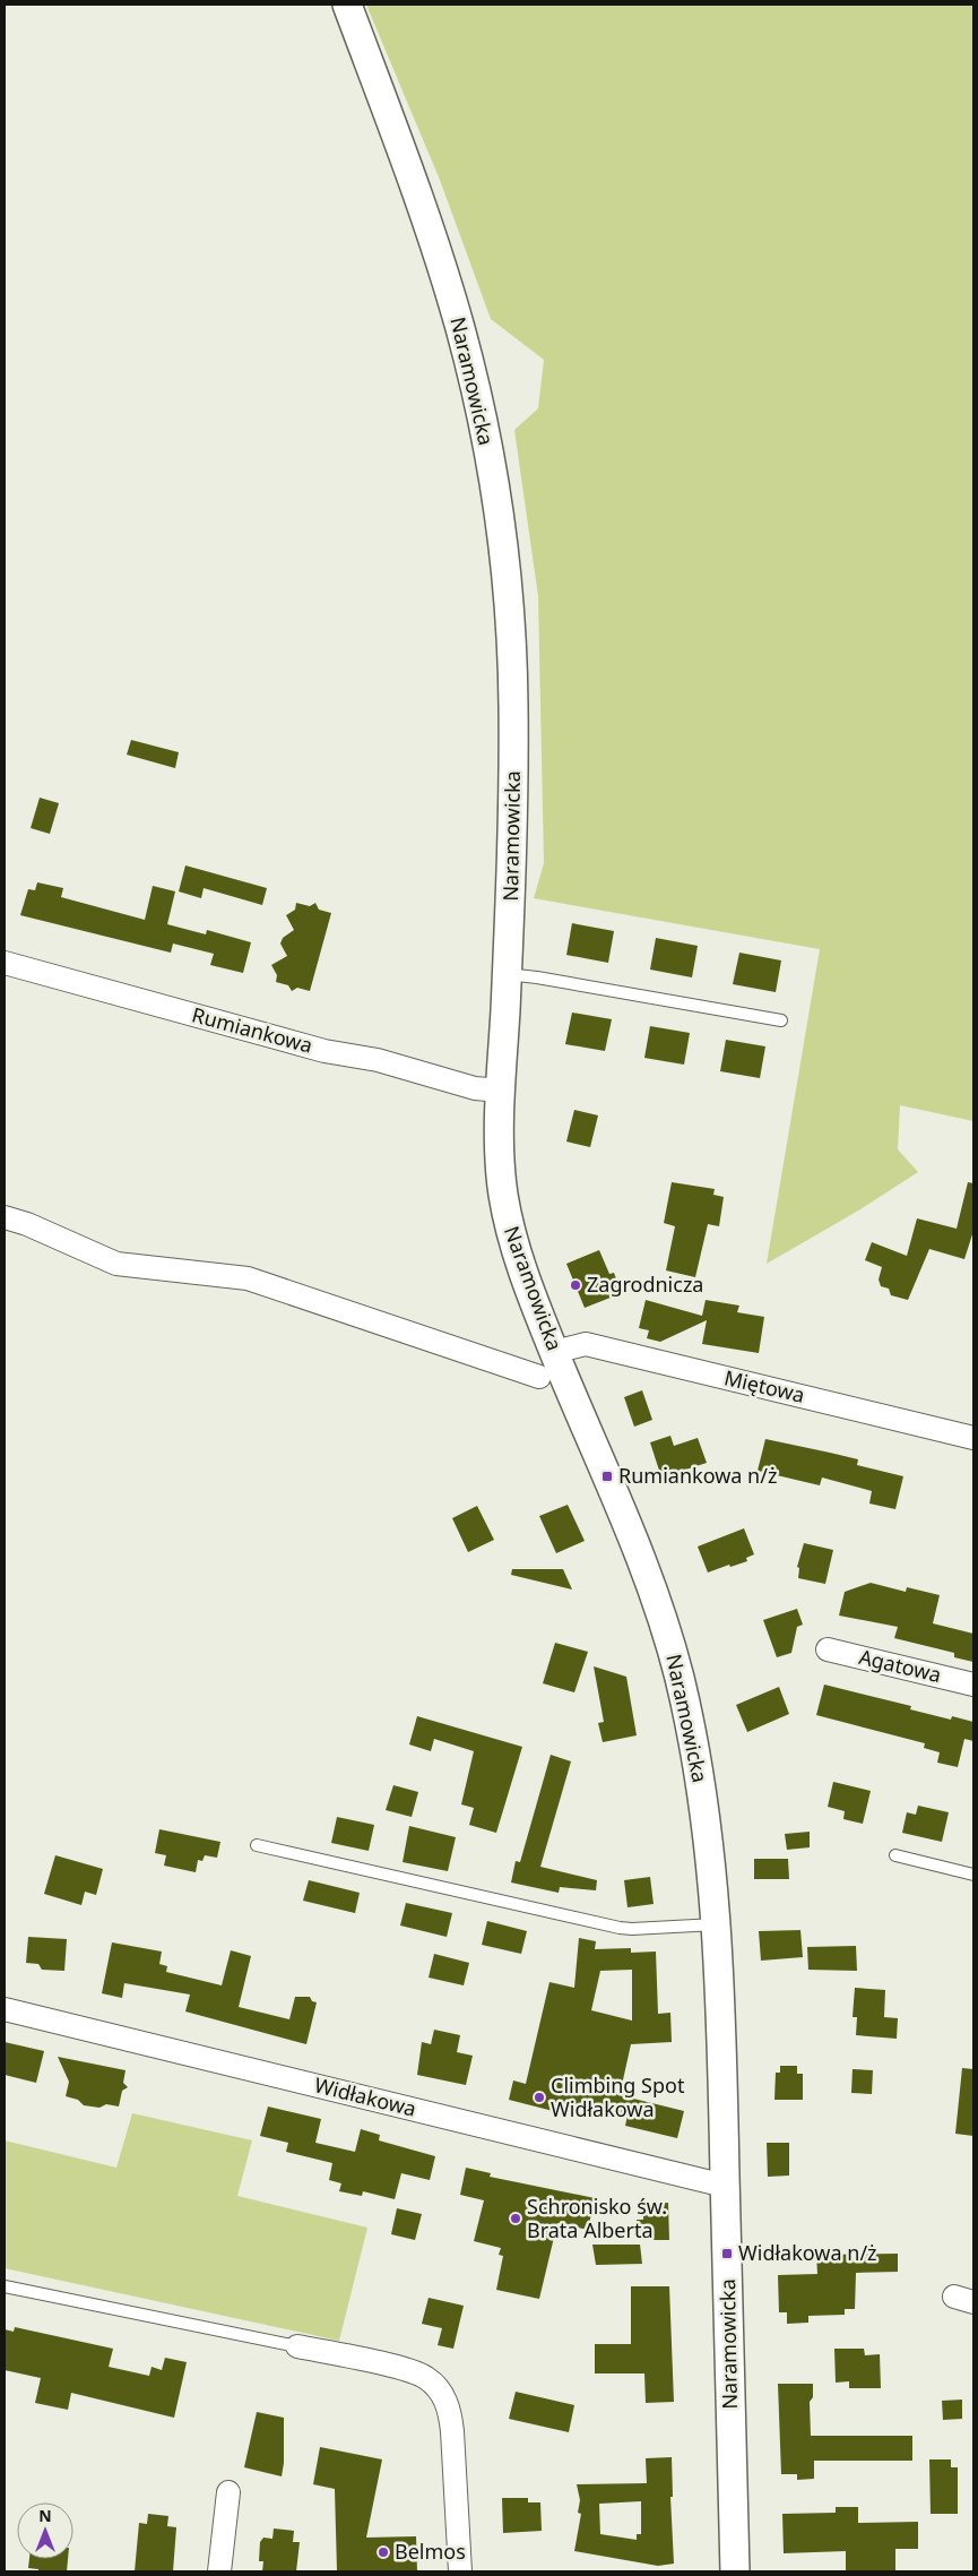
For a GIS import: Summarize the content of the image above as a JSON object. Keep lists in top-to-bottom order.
{
  "streets": {
    "street": [
      "Naramowicka",
      "Rumiankowa",
      "Miętowa",
      "Agatowa",
      "Widłakowa"
    ]
  },
  "crossings": [
    ["Naramowicka", "Rumiankowa"],
    ["Naramowicka", "Miętowa"],
    ["Naramowicka", "Widłakowa"]
  ],
  "places": {
    "other": [
      "Zagrodnicza",
      "Climbing Spot Widłakowa",
      "Schronisko św. Brata Alberta",
      "Belmos"
    ],
    "transit": ["Rumiankowa n/ż", "Widłakowa n/ż"]
  },
  "north": "top"
}
